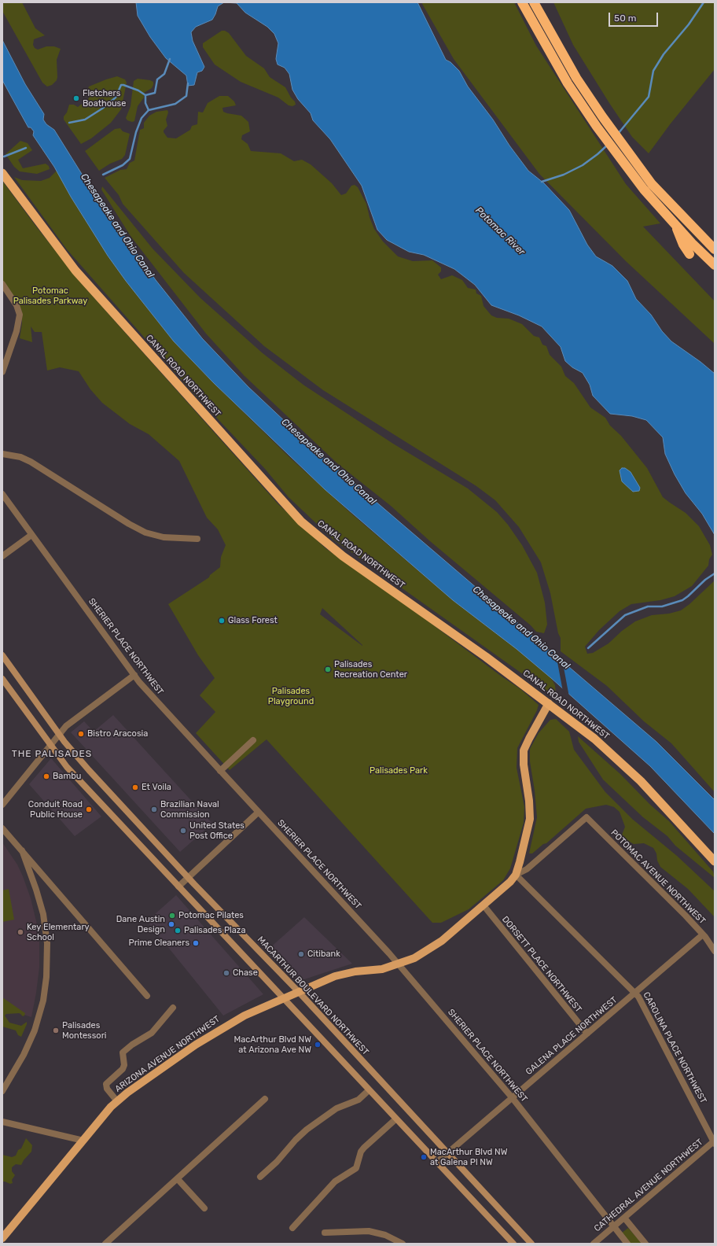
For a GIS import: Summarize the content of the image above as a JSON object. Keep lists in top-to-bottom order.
{
  "streets": {
    "highway": ["CANAL ROAD NORTHWEST"],
    "main road": ["MACARTHUR BOULEVARD NORTHWEST", "ARIZONA AVENUE NORTHWEST"],
    "street": [
      "SHERIER PLACE NORTHWEST",
      "POTOMAC AVENUE NORTHWEST",
      "DORSETT PLACE NORTHWEST",
      "GALENA PLACE NORTHWEST",
      "CAROLINA PLACE NORTHWEST",
      "CATHEDRAL AVENUE NORTHWEST"
    ]
  },
  "crossings": [
    ["CANAL ROAD NORTHWEST", "ARIZONA AVENUE NORTHWEST"],
    ["SHERIER PLACE NORTHWEST", "GALENA PLACE NORTHWEST"],
    ["SHERIER PLACE NORTHWEST", "ARIZONA AVENUE NORTHWEST"],
    ["SHERIER PLACE NORTHWEST", "CATHEDRAL AVENUE NORTHWEST"],
    ["POTOMAC AVENUE NORTHWEST", "GALENA PLACE NORTHWEST"],
    ["POTOMAC AVENUE NORTHWEST", "ARIZONA AVENUE NORTHWEST"],
    ["DORSETT PLACE NORTHWEST", "GALENA PLACE NORTHWEST"],
    ["DORSETT PLACE NORTHWEST", "ARIZONA AVENUE NORTHWEST"],
    ["MACARTHUR BOULEVARD NORTHWEST", "GALENA PLACE NORTHWEST"],
    ["MACARTHUR BOULEVARD NORTHWEST", "ARIZONA AVENUE NORTHWEST"],
    ["GALENA PLACE NORTHWEST", "CAROLINA PLACE NORTHWEST"],
    ["CAROLINA PLACE NORTHWEST", "ARIZONA AVENUE NORTHWEST"],
    ["CAROLINA PLACE NORTHWEST", "CATHEDRAL AVENUE NORTHWEST"]
  ],
  "districts": ["THE PALISADES"],
  "water": ["Chesapeake and Ohio Canal", "Potomac River"],
  "parks": ["Potomac Palisades Parkway", "Palisades Playground", "Palisades Park"],
  "places": [
    "Fletchers Boathouse",
    "Glass Forest",
    "Palisades Recreation Center",
    "Bistro Aracosia",
    "Bambu",
    "Et Voila",
    "Conduit Road Public House",
    "Brazilian Naval Commission",
    "United States Post Office",
    "Potomac Pilates",
    "Dane Austin Design",
    "Palisades Plaza",
    "Key Elementary School",
    "Prime Cleaners",
    "Citibank",
    "Chase",
    "Palisades Montessori",
    "MacArthur Blvd NW at Arizona Ave NW",
    "MacArthur Blvd NW at Galena Pl NW"
  ],
  "scale_bar": "50 m"
}
